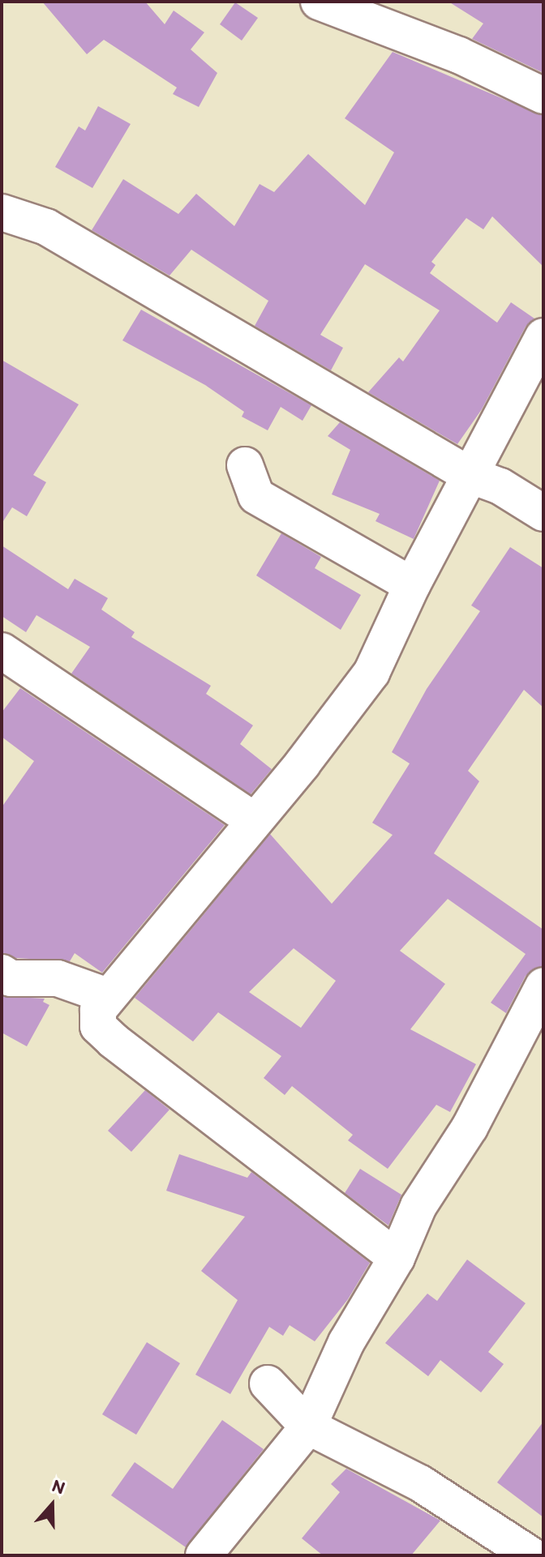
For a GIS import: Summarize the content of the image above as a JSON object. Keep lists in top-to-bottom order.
{
  "north": "top"
}
